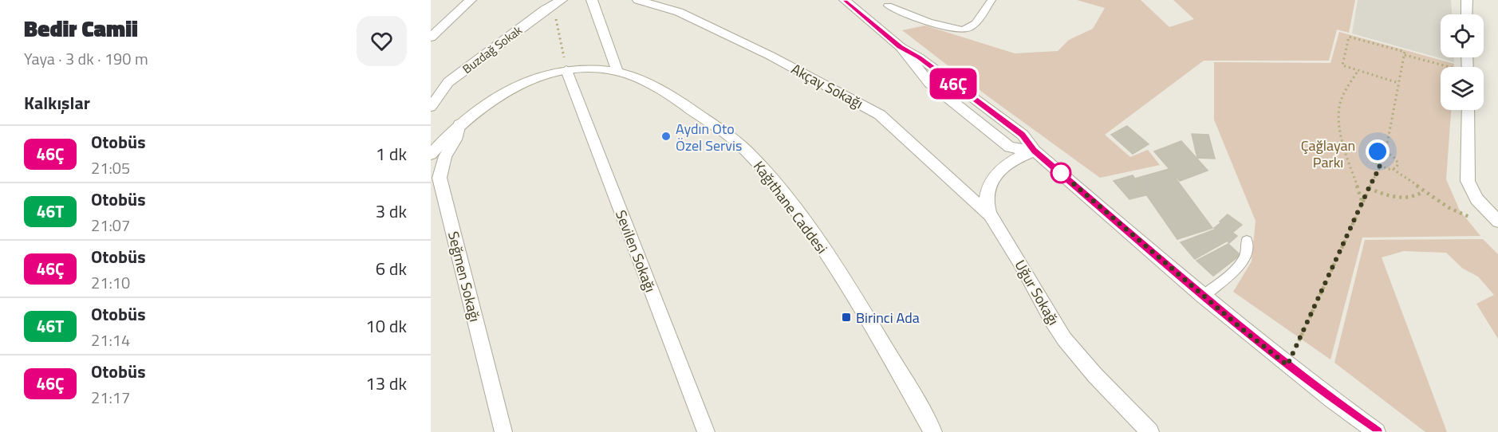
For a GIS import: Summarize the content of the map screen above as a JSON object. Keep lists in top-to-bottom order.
{
  "streets": {
    "street": [
      "Buzdağ Sokak",
      "Akçay Sokağı",
      "Kağıthane Caddesi",
      "Sevilen Sokağı",
      "Seğmen Sokağı",
      "Uğur Sokağı"
    ]
  },
  "crossings": [
    ["Akçay Sokağı", "Uğur Sokağı"],
    ["Kağıthane Caddesi", "Sevilen Sokağı"],
    ["Kağıthane Caddesi", "Seğmen Sokağı"]
  ],
  "parks": ["Çağlayan Parkı"],
  "places": {
    "other": ["Aydın Oto Özel Servis"],
    "transit": ["Birinci Ada"]
  },
  "lines": ["bus line 46Ç"],
  "page": {
    "heading": [
      ["Bedir Camii", "Yaya · 3 dk · 190 m"],
      "Kalkışlar"
    ],
    "on_map": "46Ç",
    "list": [
      {
        "mark": "46Ç",
        "name": "Otobüs",
        "note": "21:05",
        "value": "1 dk"
      },
      {
        "mark": "46T",
        "name": "Otobüs",
        "note": "21:07",
        "value": "3 dk"
      },
      {
        "mark": "46Ç",
        "name": "Otobüs",
        "note": "21:10",
        "value": "6 dk"
      },
      {
        "mark": "46T",
        "name": "Otobüs",
        "note": "21:14",
        "value": "10 dk"
      },
      {
        "mark": "46Ç",
        "name": "Otobüs",
        "note": "21:17",
        "value": "13 dk"
      }
    ]
  }
}
